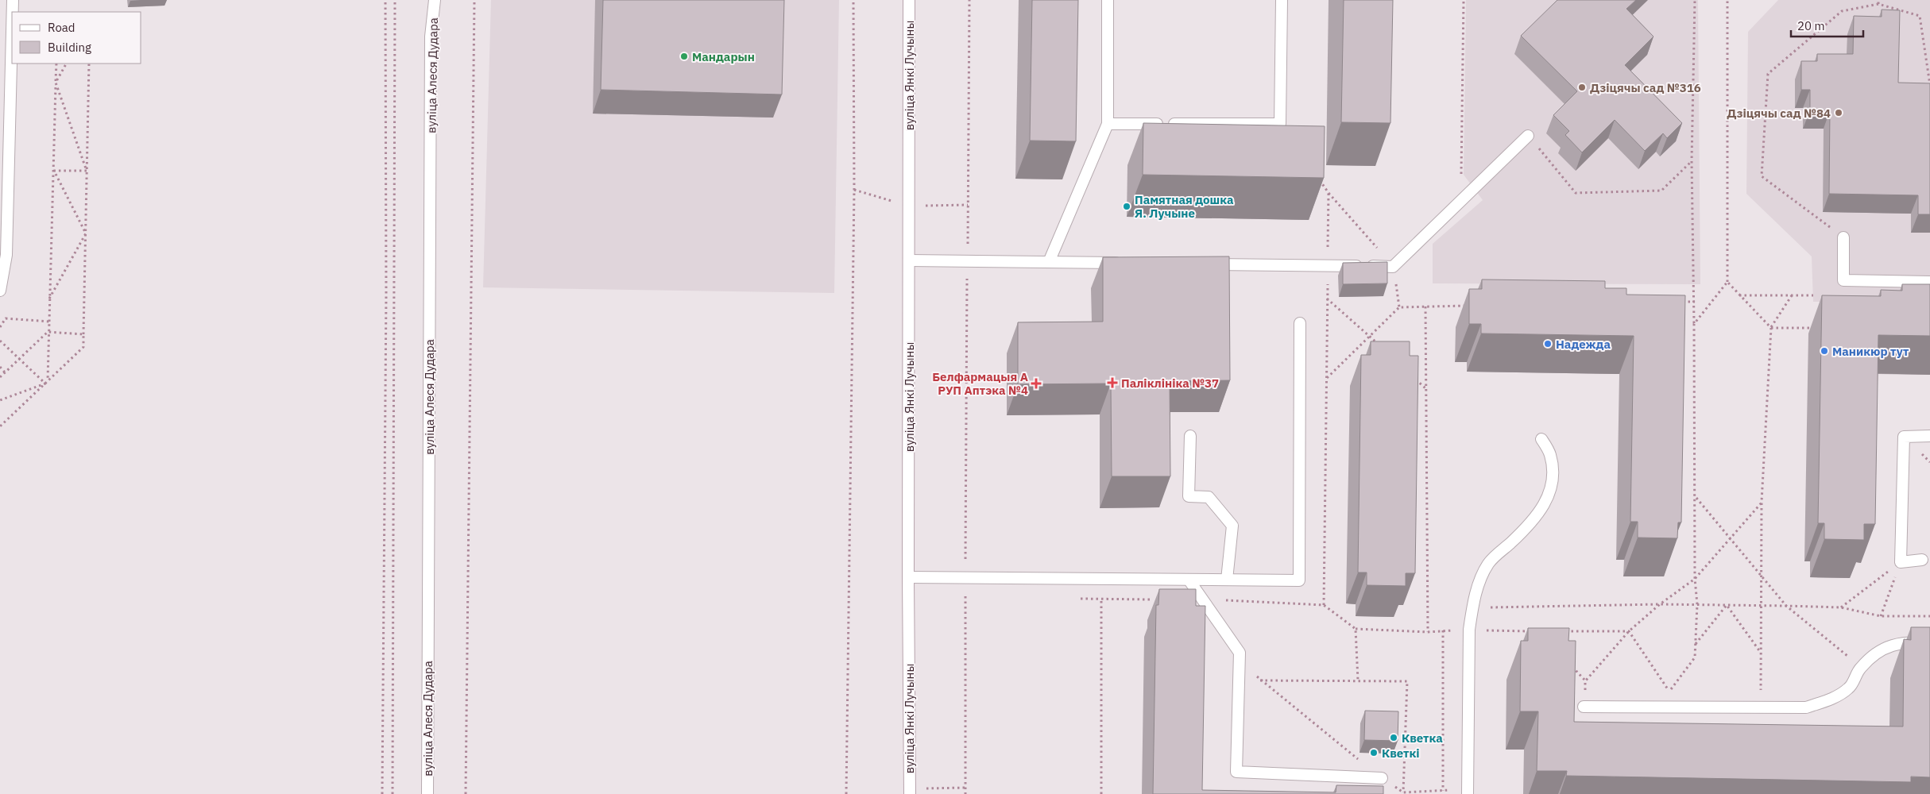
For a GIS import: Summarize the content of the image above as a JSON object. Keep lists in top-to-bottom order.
{
  "streets": {
    "street": ["вуліца Алеся Дудара", "вуліца Янкі Лучыны"]
  },
  "places": {
    "other": [
      "Мандарын",
      "Дзіцячы сад №316",
      "Дзіцячы сад №84",
      "Памятная дошка Я. Лучыне",
      "Надежда",
      "Маникюр тут",
      "Кветка",
      "Кветкі"
    ],
    "health": ["Паліклініка №37", "Белфармацыя А РУП Аптэка №4"]
  },
  "legend": ["Road", "Building"],
  "scale_bar": "20 m"
}
